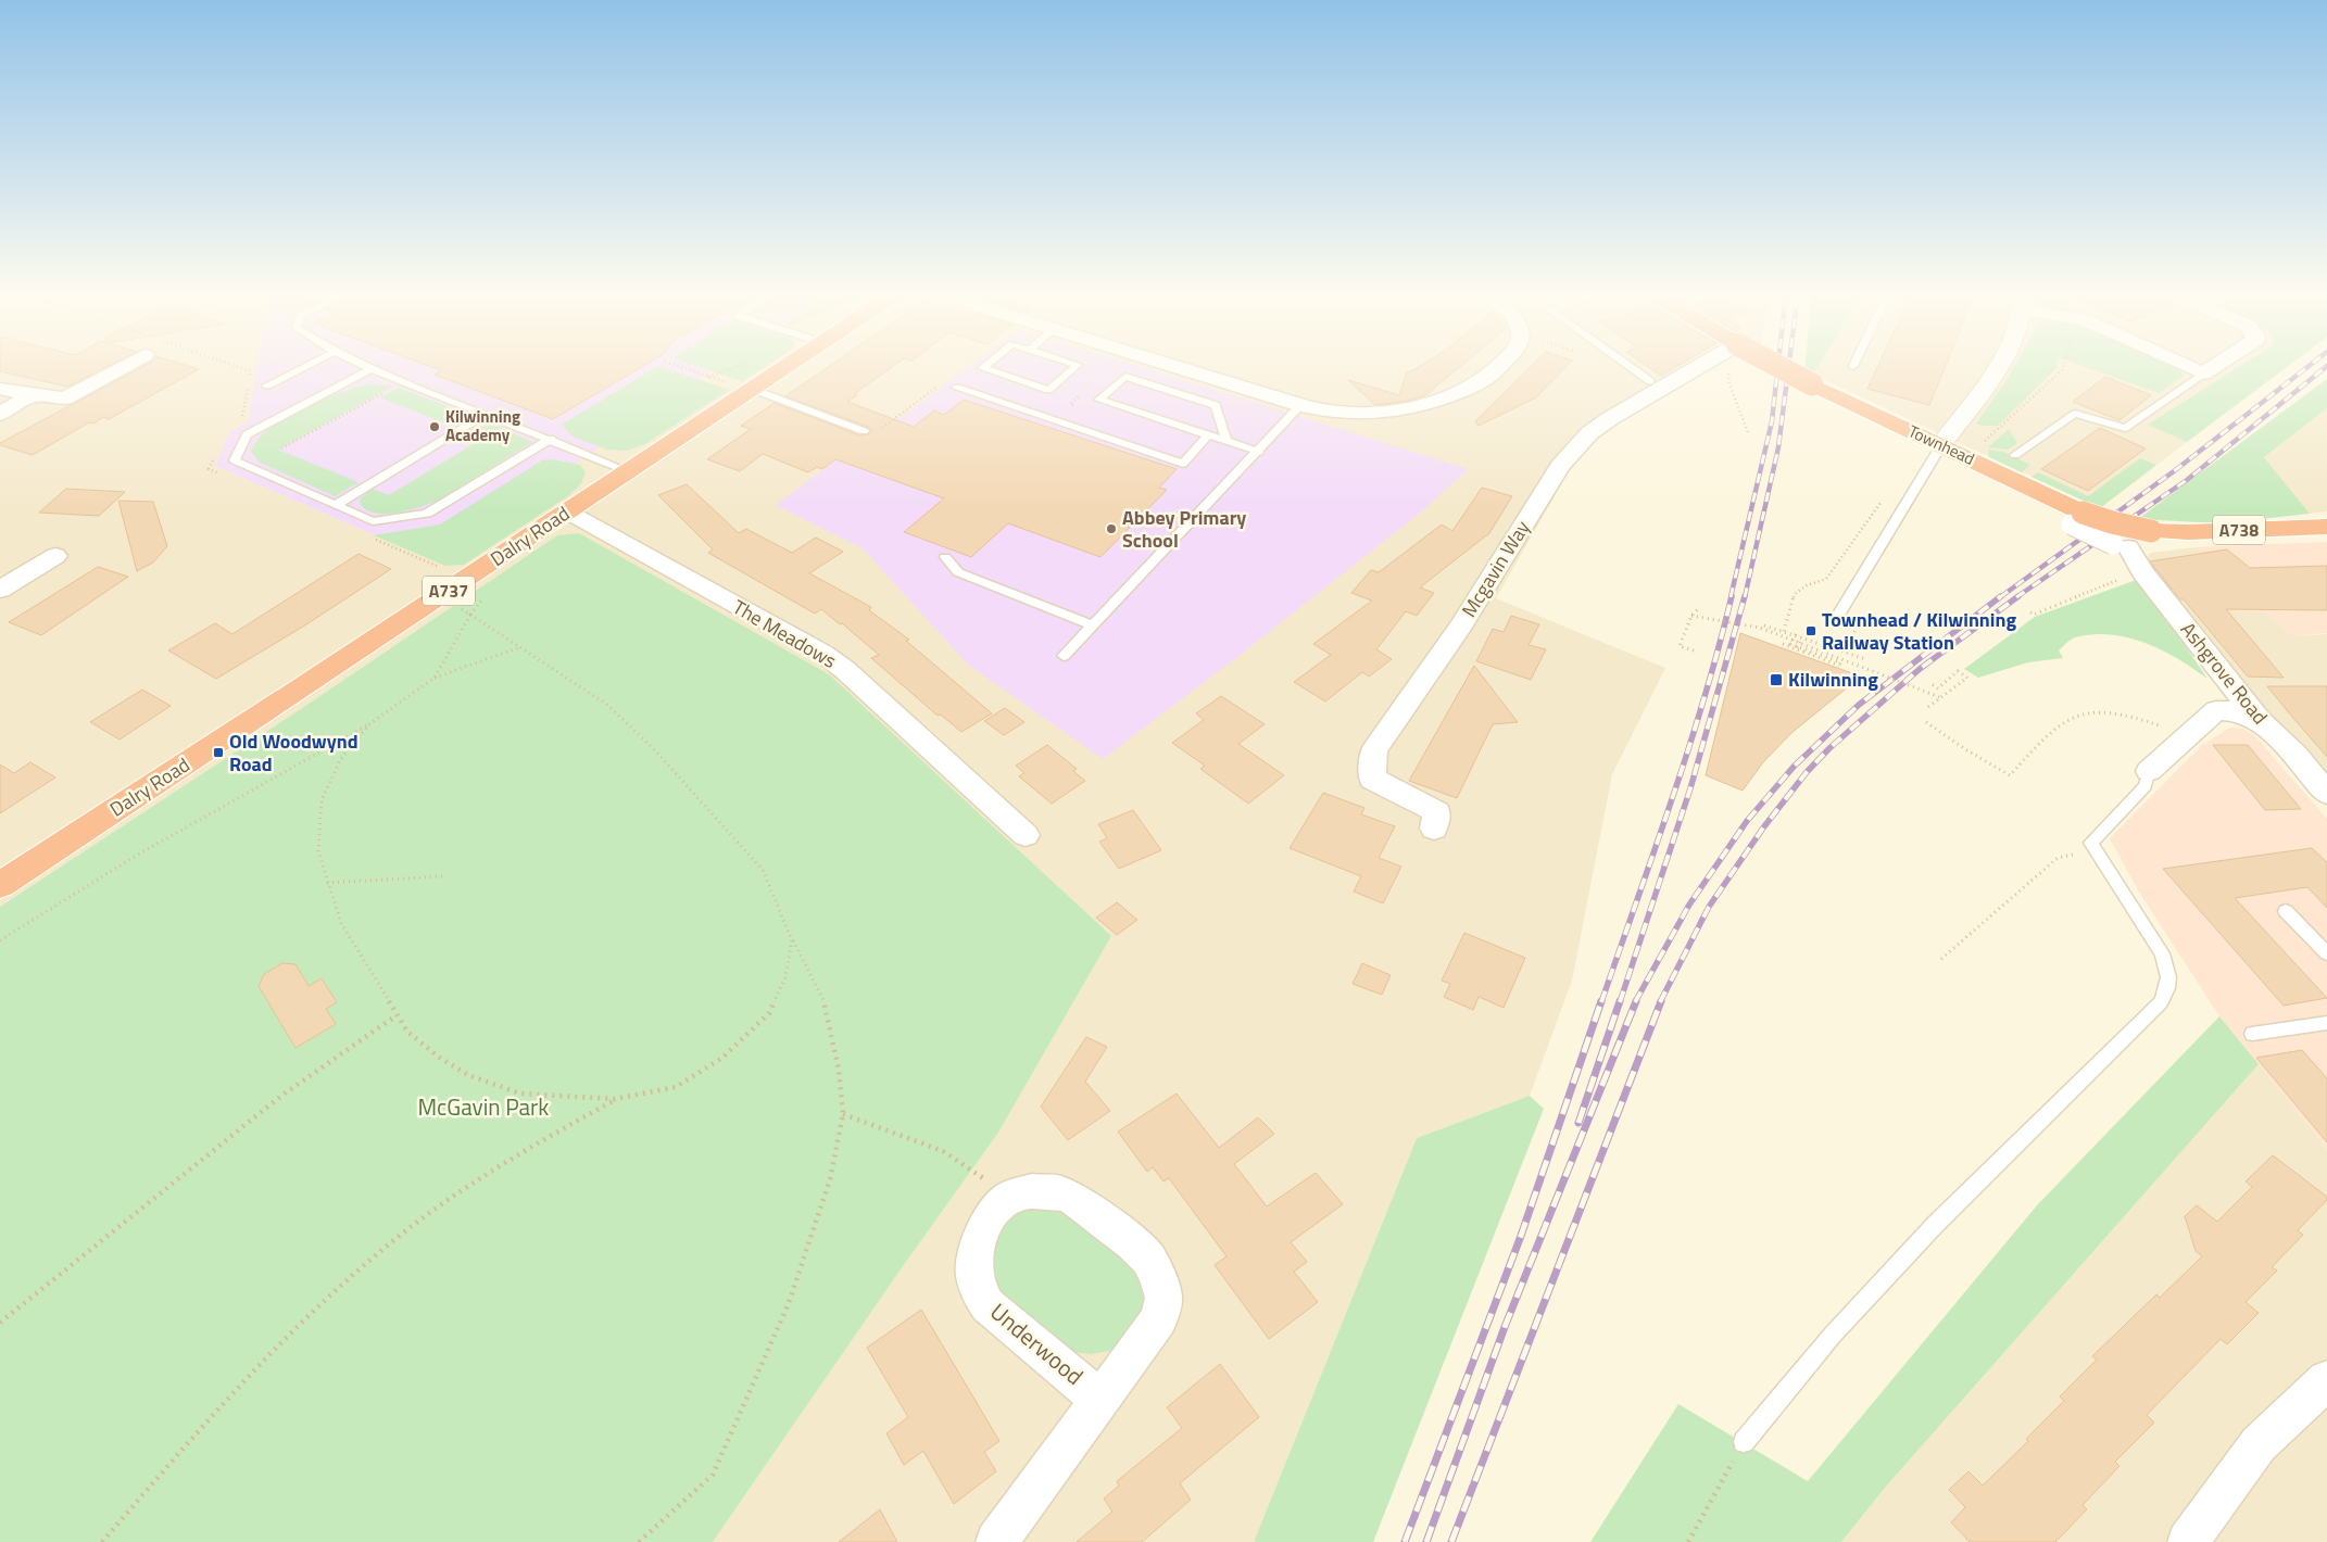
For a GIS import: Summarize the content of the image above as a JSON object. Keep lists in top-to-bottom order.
{
  "streets": {
    "highway": [
      "Townhead",
      "A738",
      "Dalry Road",
      "A737"
    ],
    "street": [
      "Mcgavin Way",
      "The Meadows",
      "Ashgrove Road",
      "Underwood"
    ]
  },
  "crossings": [
    ["Townhead", "A738"],
    ["Dalry Road", "The Meadows"]
  ],
  "parks": ["McGavin Park"],
  "places": {
    "other": ["Kilwinning Academy", "Abbey Primary School"],
    "transit": ["Townhead / Kilwinning Railway Station", "Kilwinning", "Old Woodwynd Road"]
  }
}
